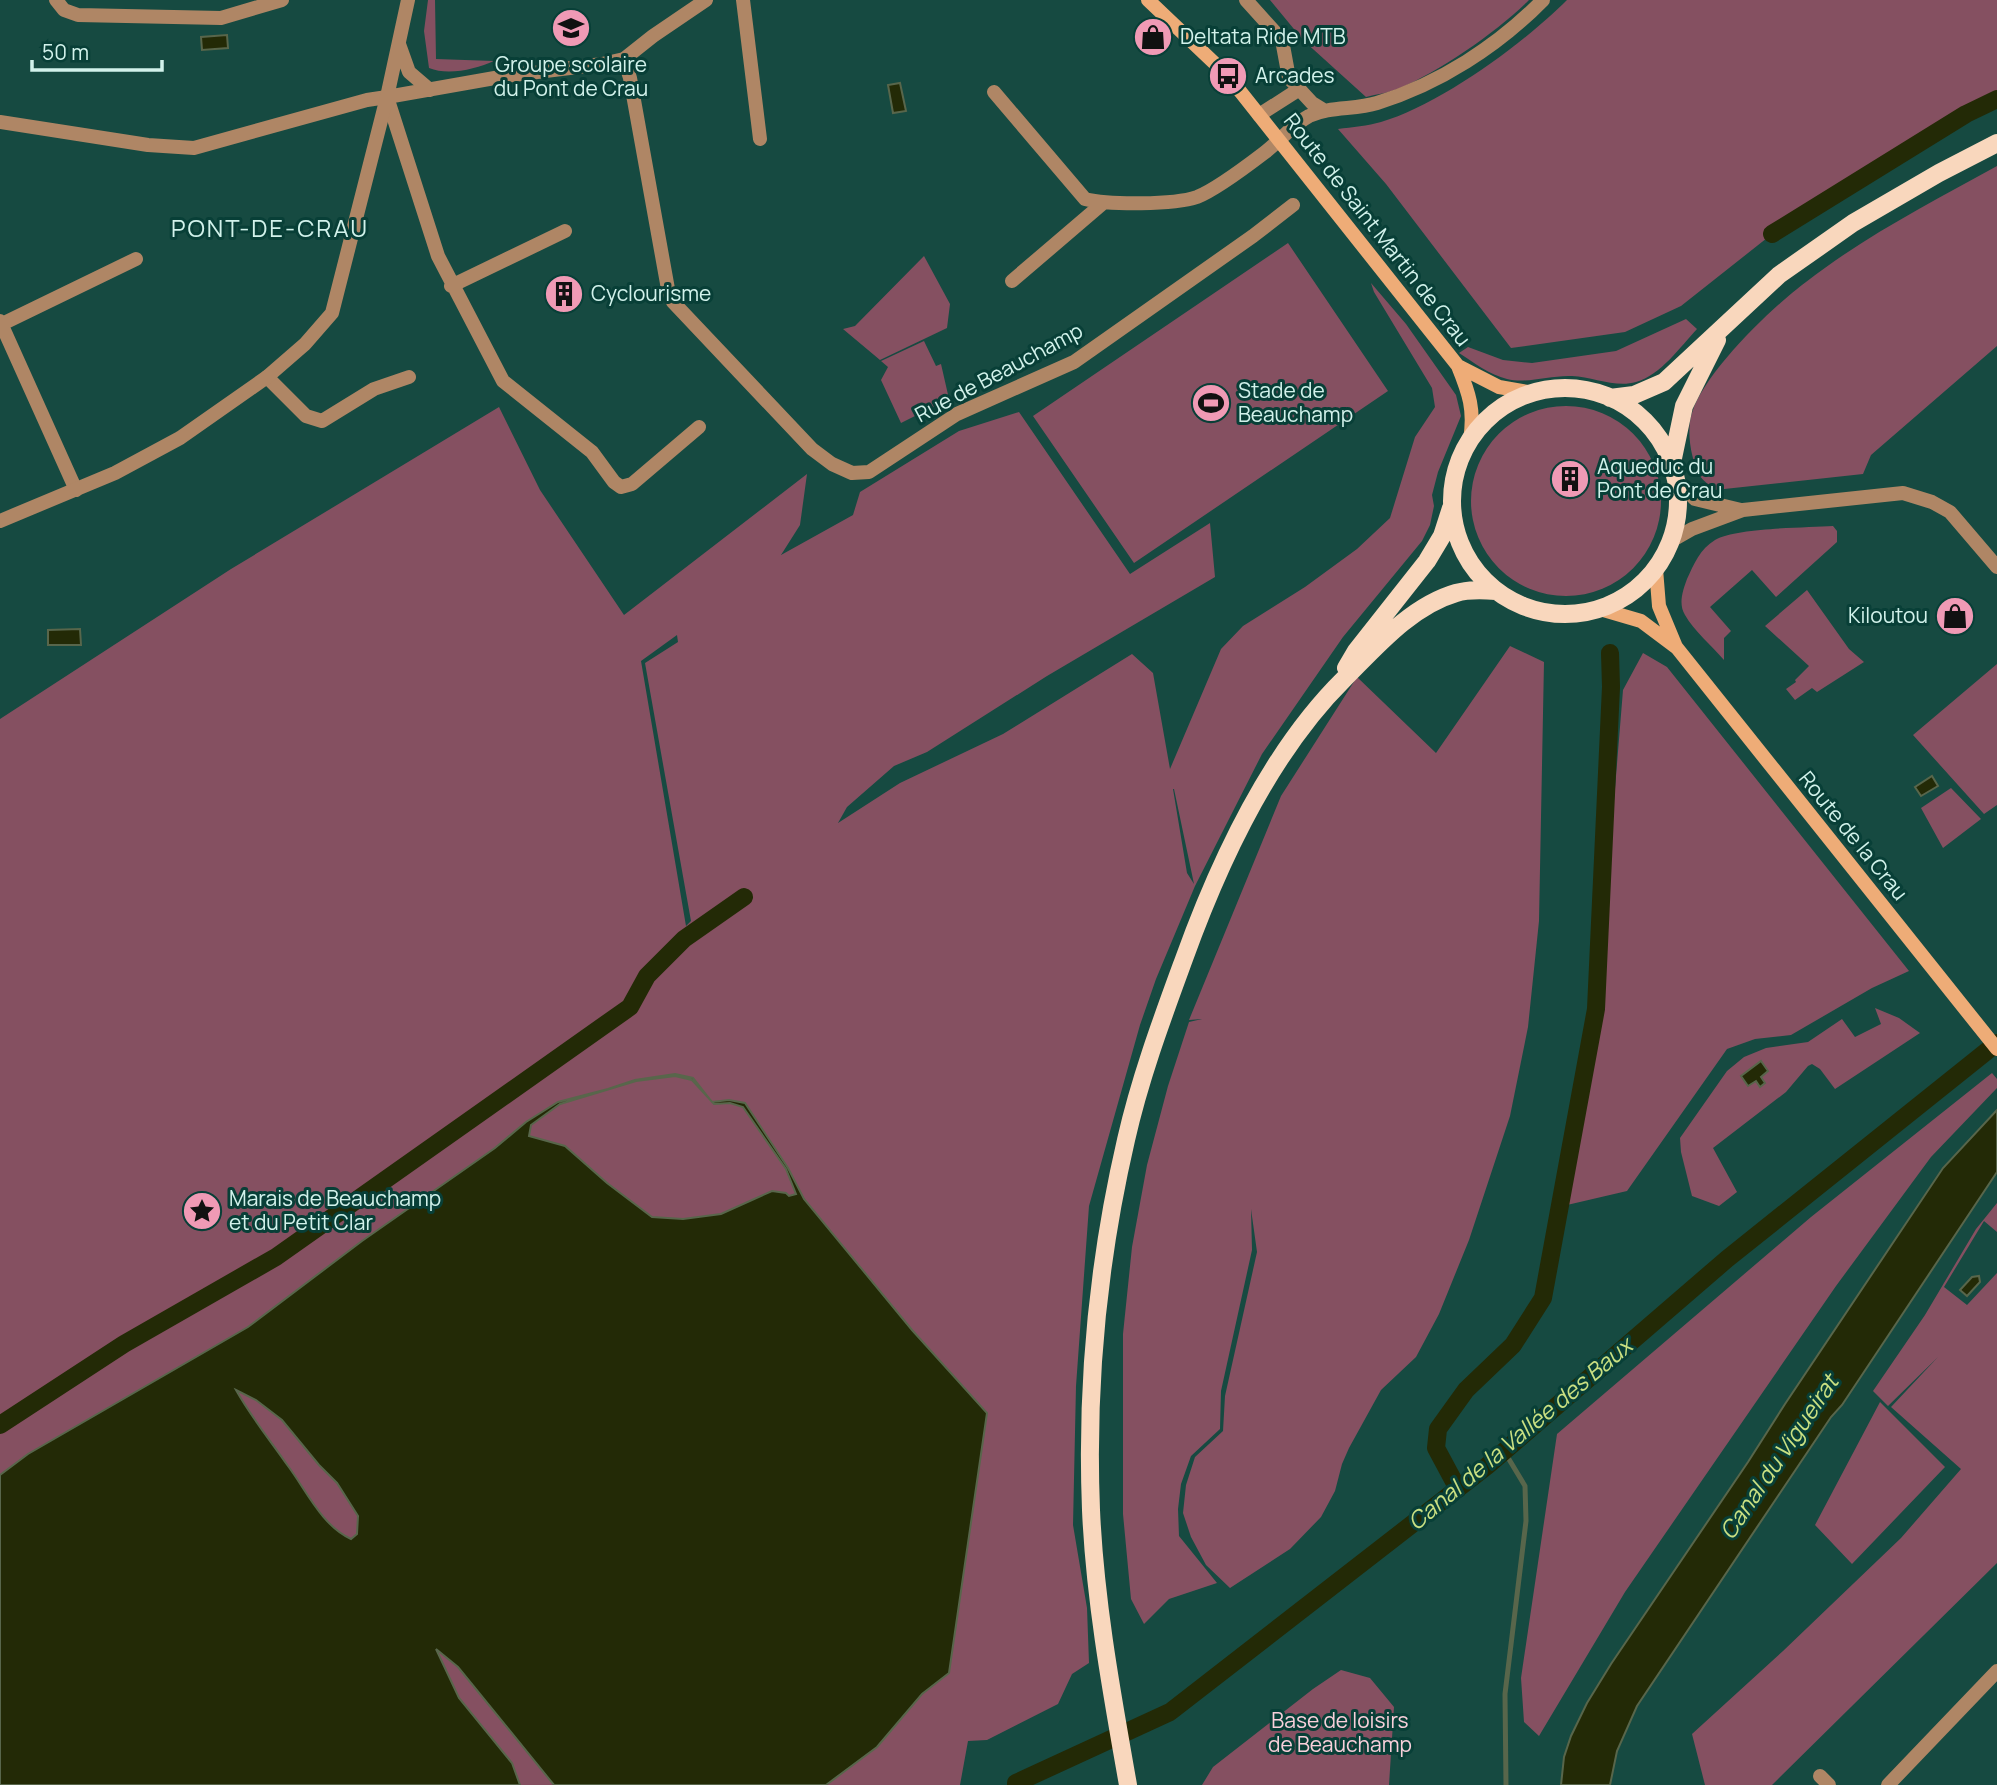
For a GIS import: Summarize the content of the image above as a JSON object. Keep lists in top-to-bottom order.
{
  "streets": {
    "main road": ["Route de Saint Martin de Crau", "Route de la Crau"],
    "street": ["Rue de Beauchamp"]
  },
  "districts": ["PONT-DE-CRAU"],
  "water": ["Canal de la Vallée des Baux", "Canal du Vigueirat"],
  "parks": ["Base de loisirs de Beauchamp"],
  "places": {
    "school or university": ["Groupe scolaire du Pont de Crau"],
    "shop": ["Deltata Ride MTB", "Kiloutou"],
    "bus stop": ["Arcades"],
    "building": ["Cyclourisme", "Aqueduc du Pont de Crau"],
    "sports": ["Stade de Beauchamp"],
    "place": ["Marais de Beauchamp et du Petit Clar"]
  },
  "scale_bar": "50 m"
}
